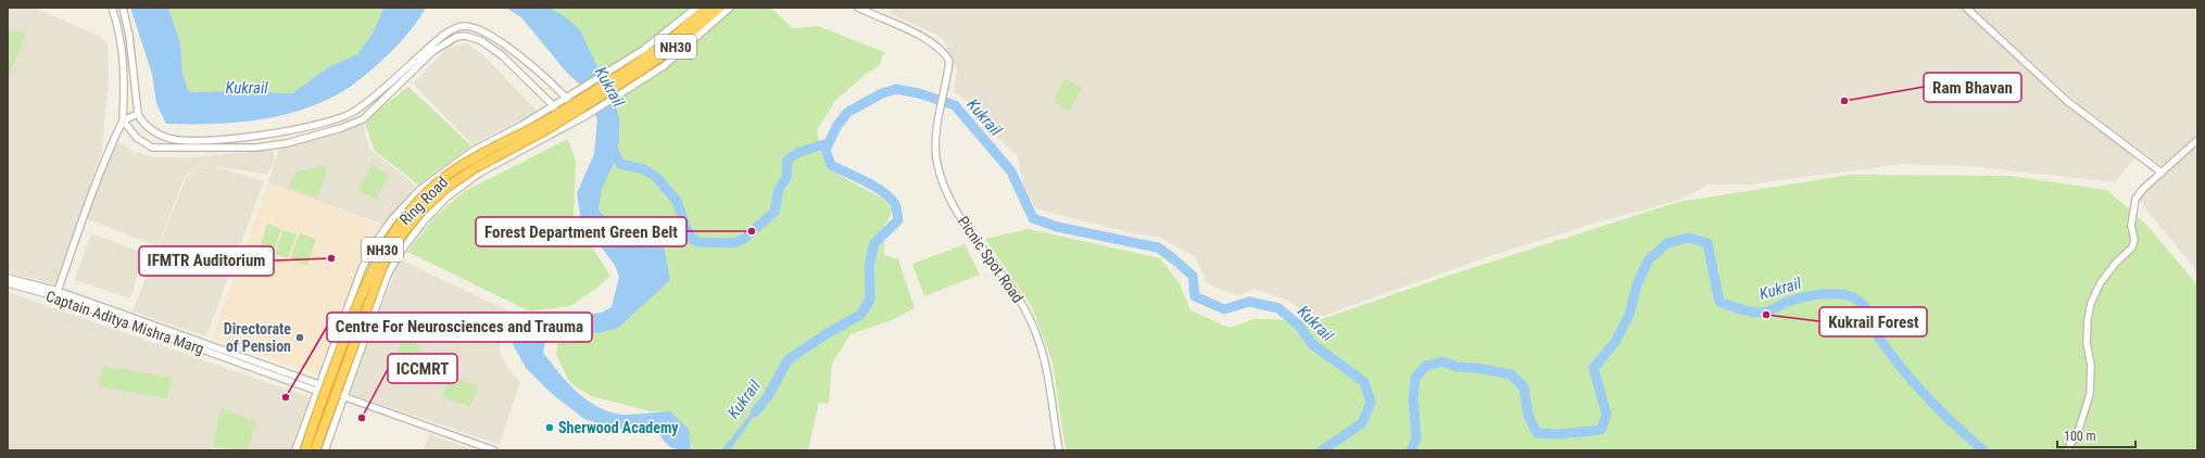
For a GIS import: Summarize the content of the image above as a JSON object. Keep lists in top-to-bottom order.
{
  "streets": {
    "highway": ["NH30", "Ring Road"],
    "street": ["Picnic Spot Road", "Captain Aditya Mishra Marg"]
  },
  "crossings": [
    ["NH30", "Ring Road"],
    ["Ring Road", "Captain Aditya Mishra Marg"]
  ],
  "water": ["Kukrail"],
  "places": [
    "Ram Bhavan",
    "Forest Department Green Belt",
    "IFMTR Auditorium",
    "Kukrail Forest",
    "Directorate of Pension",
    "Centre For Neurosciences and Trauma",
    "ICCMRT",
    "Sherwood Academy"
  ],
  "scale_bar": "100 m"
}
